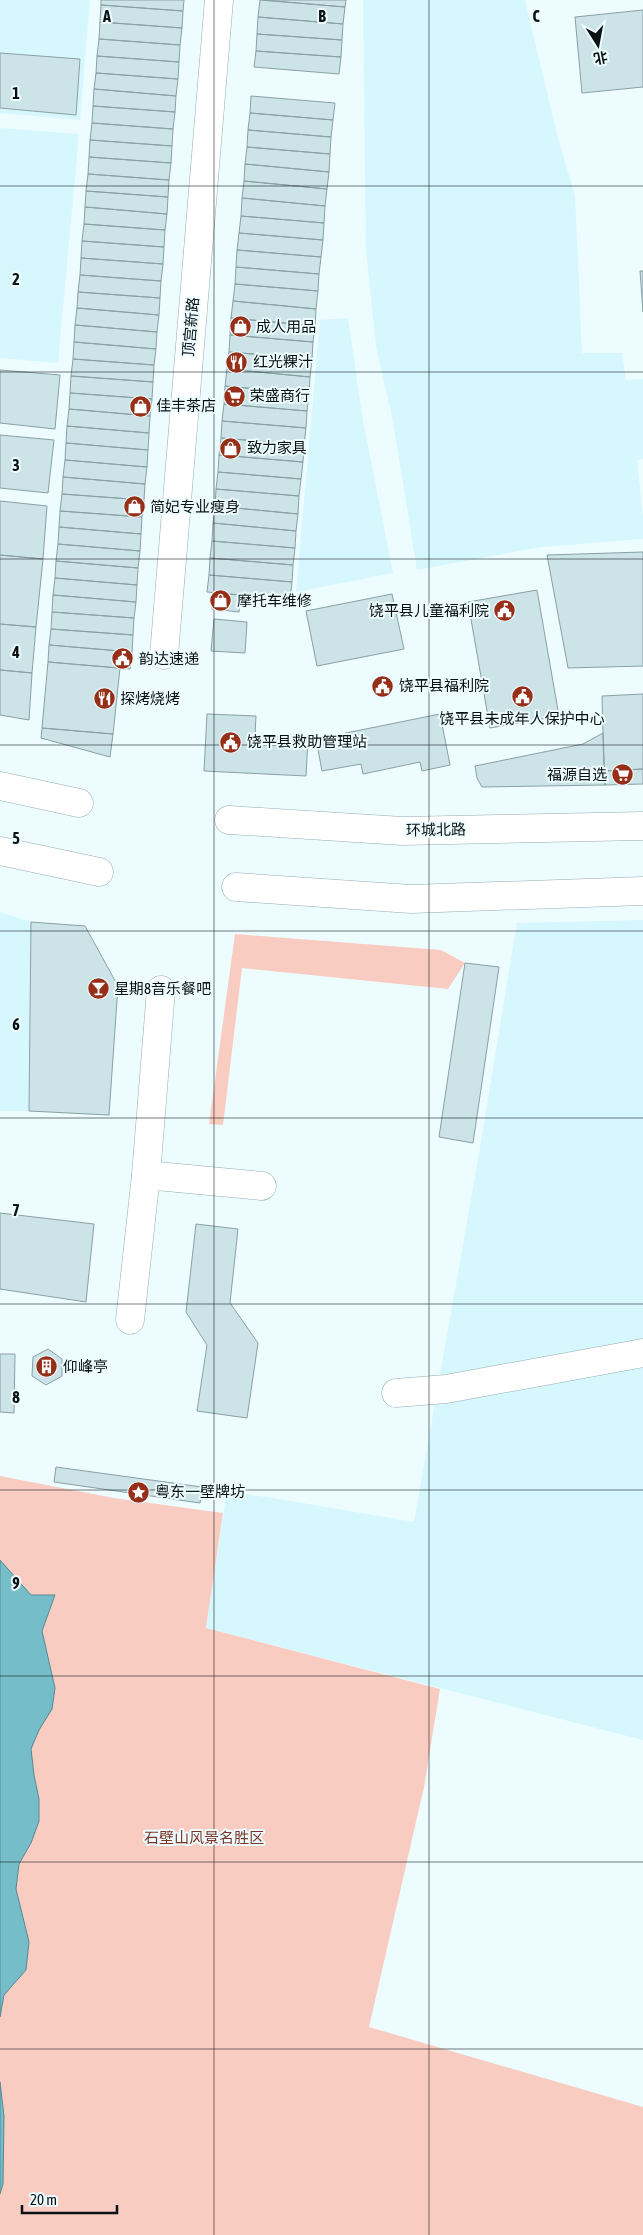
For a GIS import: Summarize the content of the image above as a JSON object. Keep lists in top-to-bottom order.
{
  "streets": {
    "main road": ["顶宫新路", "环城北路"]
  },
  "parks": ["石壁山风景名胜区"],
  "places": {
    "shop": [
      "成人用品",
      "佳丰茶店",
      "致力家具",
      "简妃专业瘦身",
      "摩托车维修"
    ],
    "restaurant": ["红光粿汁", "探烤烧烤"],
    "supermarket": ["荣盛商行", "福源自选"],
    "public building": [
      "饶平县儿童福利院",
      "韵达速递",
      "饶平县福利院",
      "饶平县未成年人保护中心",
      "饶平县救助管理站"
    ],
    "bar": ["星期8音乐餐吧"],
    "building": ["仰峰亭"],
    "place": ["粤东一壁牌坊"]
  },
  "scale_bar": "20 m",
  "north": "bottom",
  "grid": {
    "columns": ["A", "B", "C"],
    "rows": [
      "1",
      "2",
      "3",
      "4",
      "5",
      "6",
      "7",
      "8",
      "9"
    ]
  }
}
